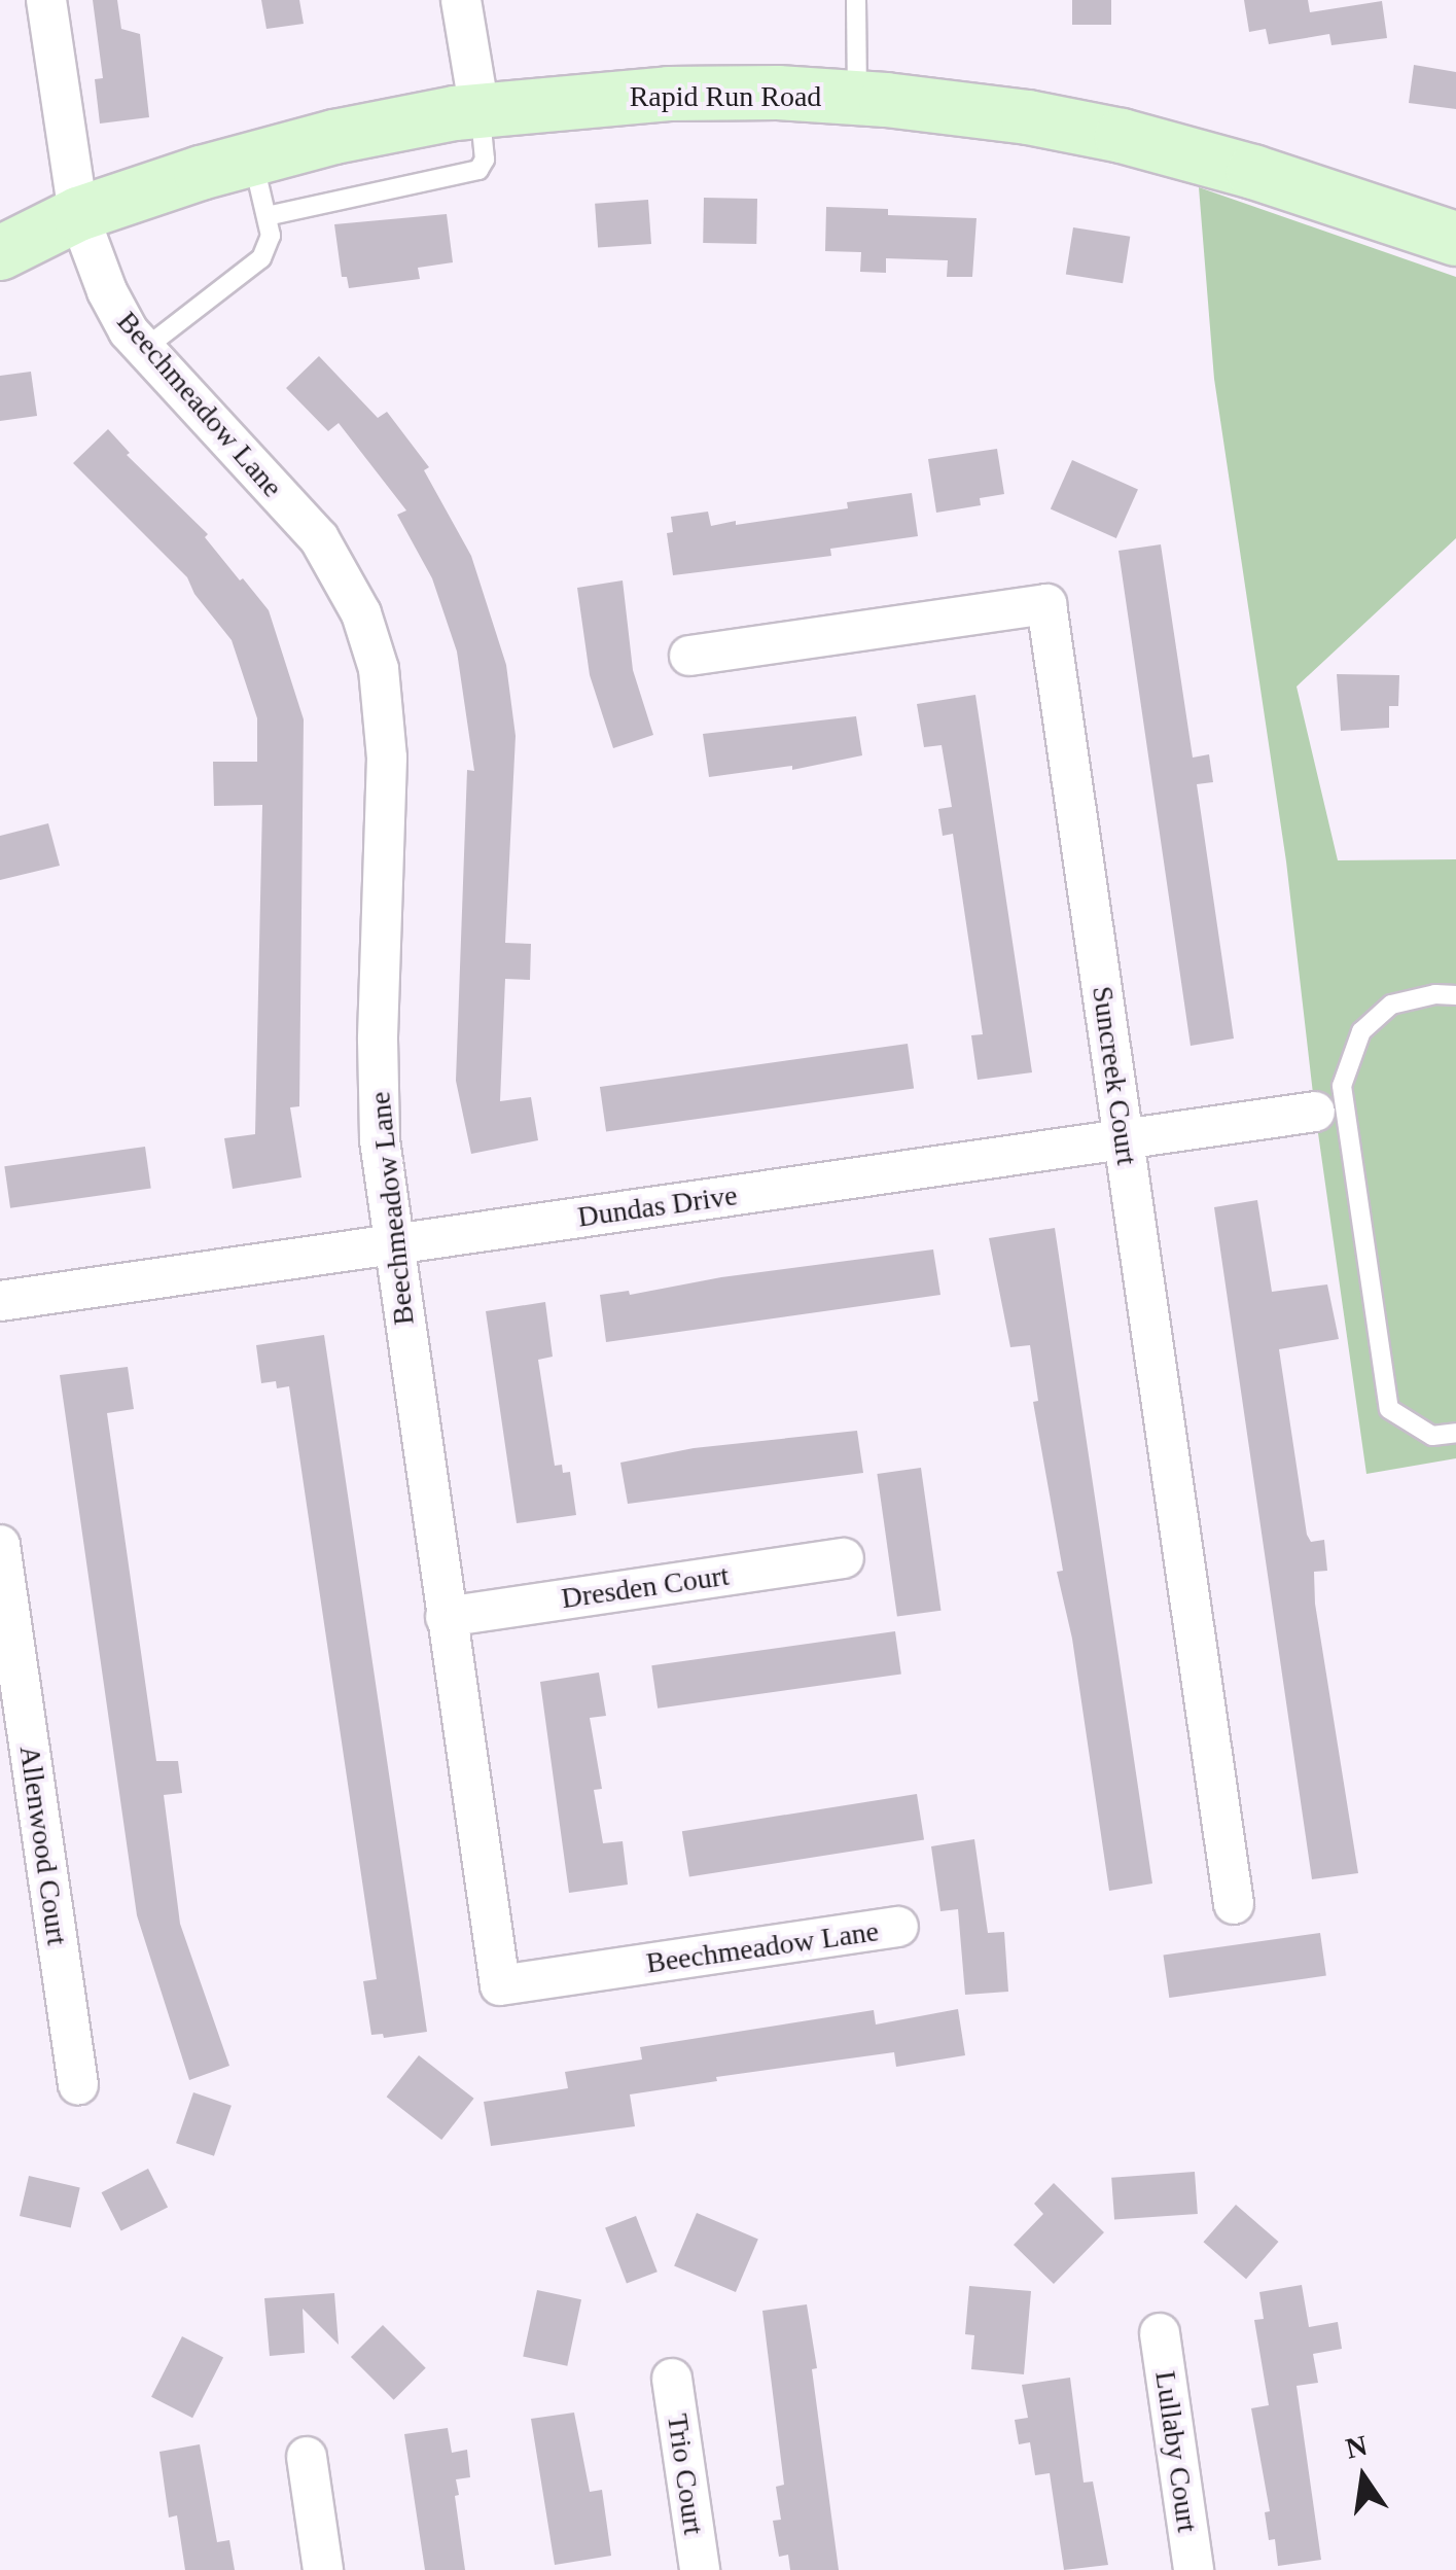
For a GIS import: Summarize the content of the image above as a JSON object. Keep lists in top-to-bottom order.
{
  "streets": {
    "street": [
      "Rapid Run Road",
      "Beechmeadow Lane",
      "Suncreek Court",
      "Dundas Drive",
      "Dresden Court",
      "Allenwood Court",
      "Lullaby Court",
      "Trio Court"
    ]
  },
  "crossings": [
    ["Rapid Run Road", "Beechmeadow Lane"],
    ["Beechmeadow Lane", "Dundas Drive"],
    ["Beechmeadow Lane", "Dresden Court"],
    ["Suncreek Court", "Dundas Drive"]
  ],
  "north": "top"
}
